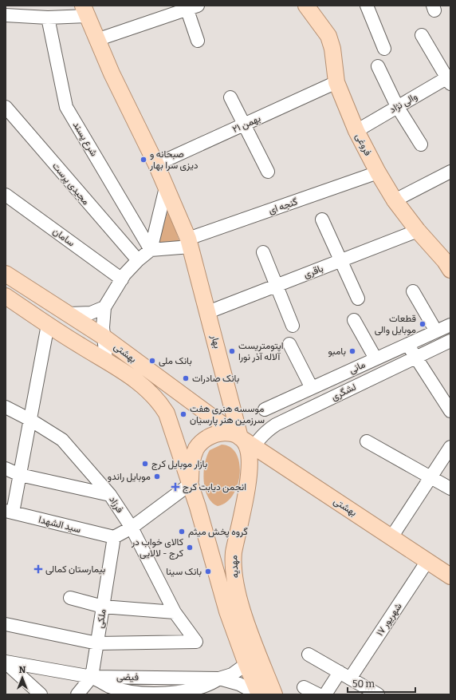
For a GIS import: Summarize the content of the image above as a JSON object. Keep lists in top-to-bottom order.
{
  "streets": {
    "main road": [
      "فروغی",
      "بهار",
      "بهشتى",
      "بهشتی",
      "مهدیه"
    ],
    "street": [
      "والی نژاد",
      "۲۱ بهمن",
      "شرع پسند",
      "مجیدی پرست",
      "گنجه ای",
      "سامان",
      "باقری",
      "مانی",
      "لشگری",
      "فرزاد",
      "سید الشهدا",
      "ملکی",
      "۱۷ شهریور"
    ]
  },
  "crossings": [
    ["والی نژاد", "فروغی"],
    ["۲۱ بهمن", "فروغی"],
    ["۲۱ بهمن", "بهار"],
    ["فروغی", "گنجه ای"],
    ["فروغی", "باقری"],
    ["گنجه ای", "بهار"],
    ["باقری", "بهار"],
    ["بهار", "بهشتى"],
    ["بهار", "مهدیه"],
    ["بهشتى", "مهدیه"],
    ["لشگری", "بهشتی"],
    ["لشگری", "مهدیه"],
    ["فرزاد", "ملکی"],
    ["بهشتی", "مهدیه"],
    ["بهشتی", "۱۷ شهریور"],
    ["سید الشهدا", "ملکی"]
  ],
  "places": {
    "other": [
      "صبحانه و دیزی سرا بهار",
      "قطعات موبایل والی",
      "اپتومتریست آلاله آذر نورا",
      "بامبو",
      "بانک ملی",
      "بانک صادرات",
      "موسسه هنری هفت سرزمین هنر پارسیان",
      "بازار موبایل کرج",
      "موبایل راندو",
      "گروه پخش میثم",
      "کالای خواب در کرج - لالایی",
      "بانک سینا"
    ],
    "health": ["انجمن دیابت کرج", "بیمارستان کمالی"]
  },
  "scale_bar": "50 m",
  "north": "top"
}
